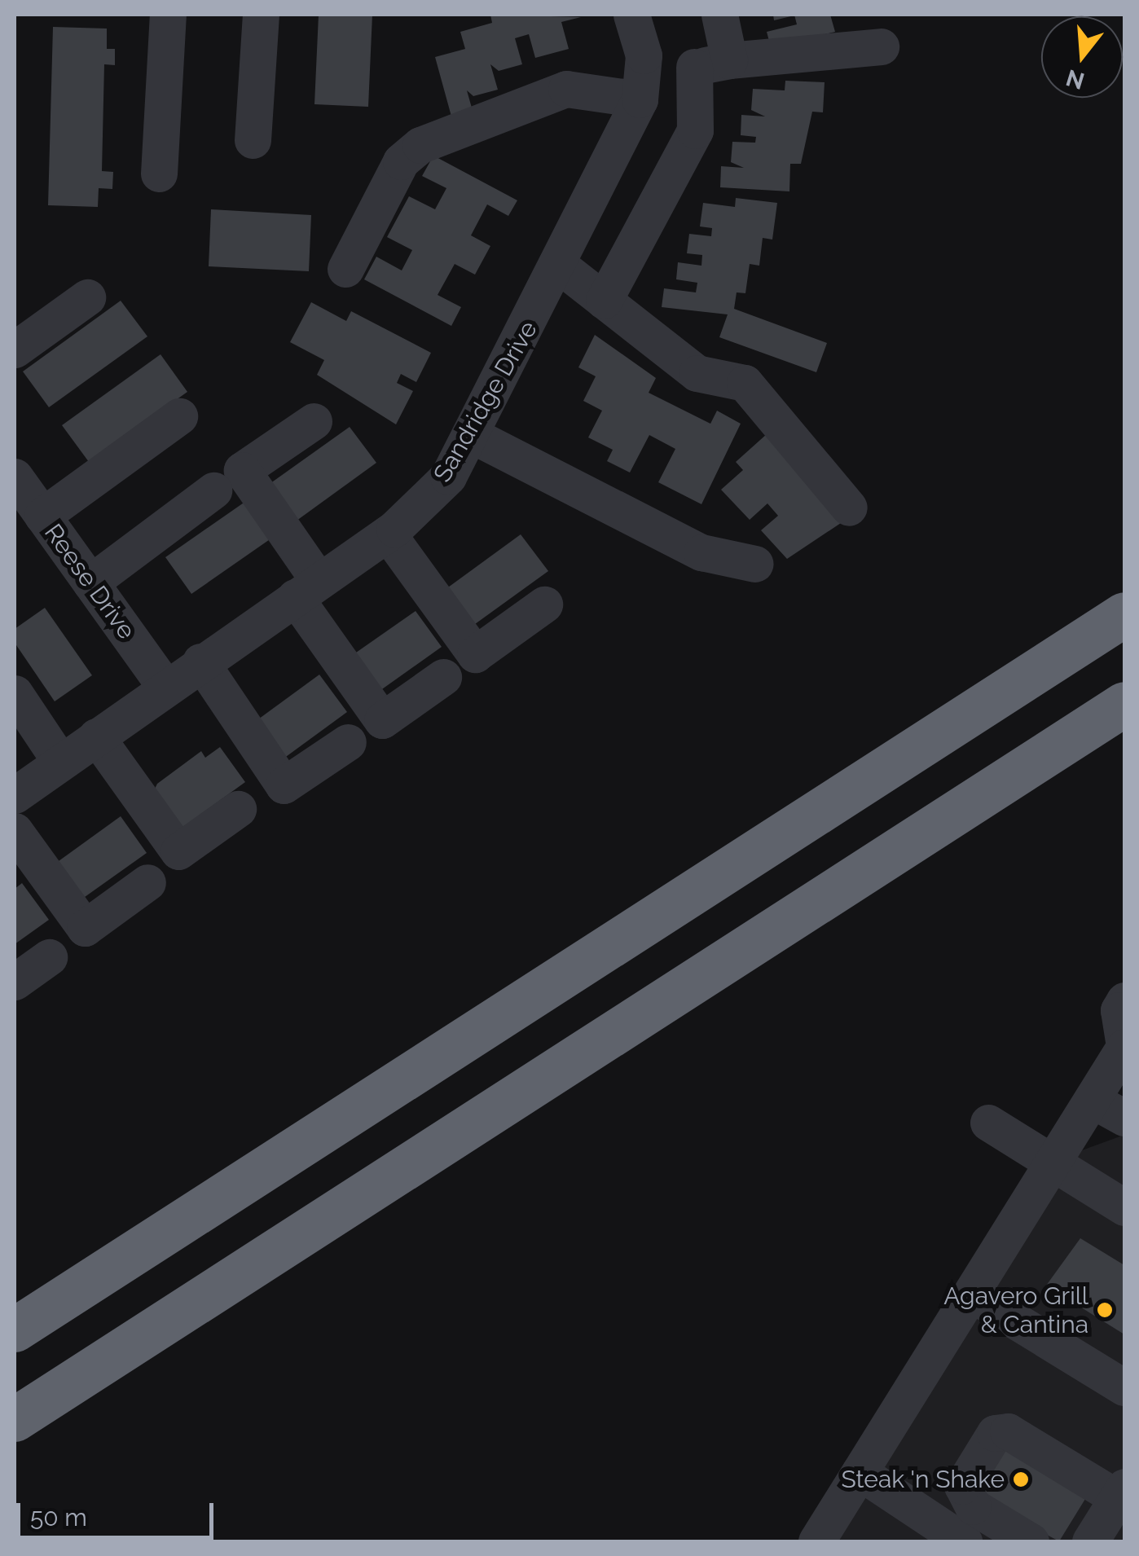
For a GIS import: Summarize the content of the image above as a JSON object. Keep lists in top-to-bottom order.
{
  "streets": {
    "street": ["Sandridge Drive", "Reese Drive"]
  },
  "crossings": [
    ["Sandridge Drive", "Reese Drive"]
  ],
  "places": ["Agavero Grill & Cantina", "Steak 'n Shake"],
  "scale_bar": "50 m",
  "north": "bottom"
}
